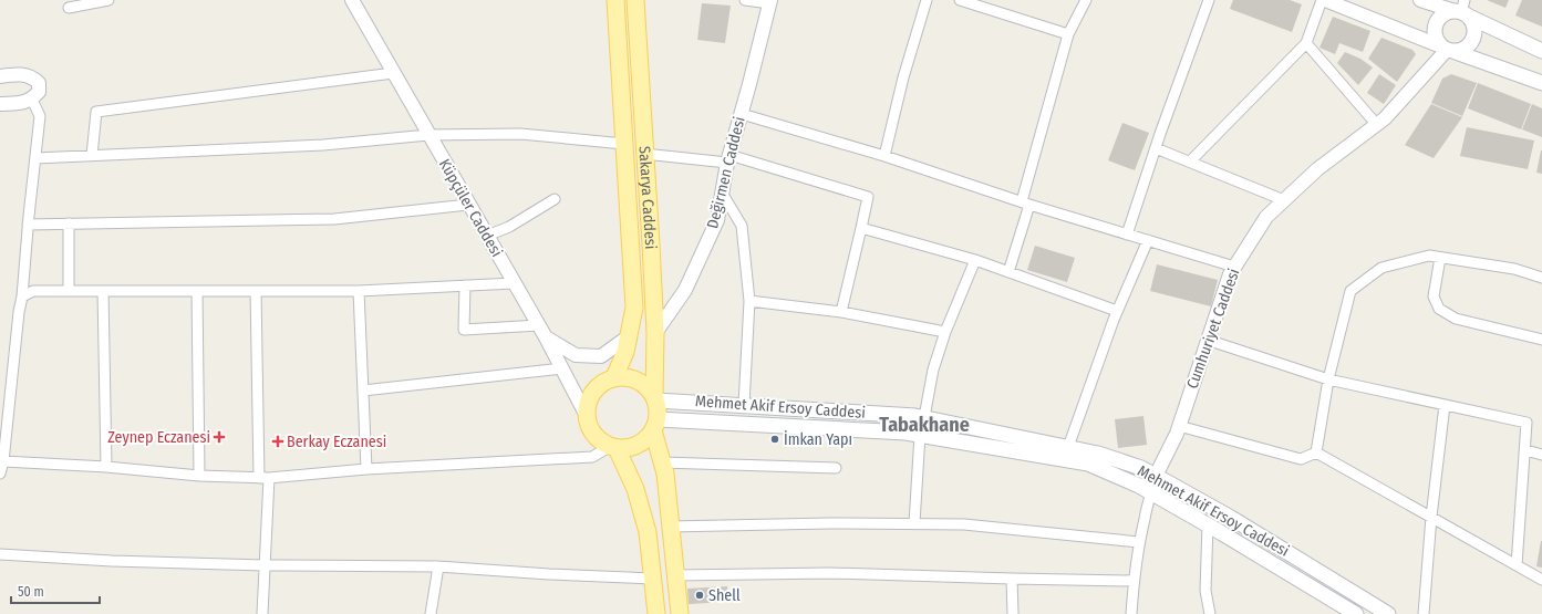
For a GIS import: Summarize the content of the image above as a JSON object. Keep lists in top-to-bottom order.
{
  "streets": {
    "main road": ["Sakarya Caddesi", "Mehmet Akif Ersoy Caddesi"],
    "street": ["Değirmen Caddesi", "Küpçüler Caddesi", "Cumhuriyet Caddesi"]
  },
  "crossings": [
    ["Değirmen Caddesi", "Sakarya Caddesi"],
    ["Sakarya Caddesi", "Küpçüler Caddesi"],
    ["Sakarya Caddesi", "Mehmet Akif Ersoy Caddesi"],
    ["Küpçüler Caddesi", "Mehmet Akif Ersoy Caddesi"],
    ["Cumhuriyet Caddesi", "Mehmet Akif Ersoy Caddesi"]
  ],
  "districts": ["Tabakhane"],
  "places": {
    "health": ["Zeynep Eczanesi", "Berkay Eczanesi"],
    "other": ["İmkan Yapı", "Shell"]
  },
  "scale_bar": "50 m"
}
